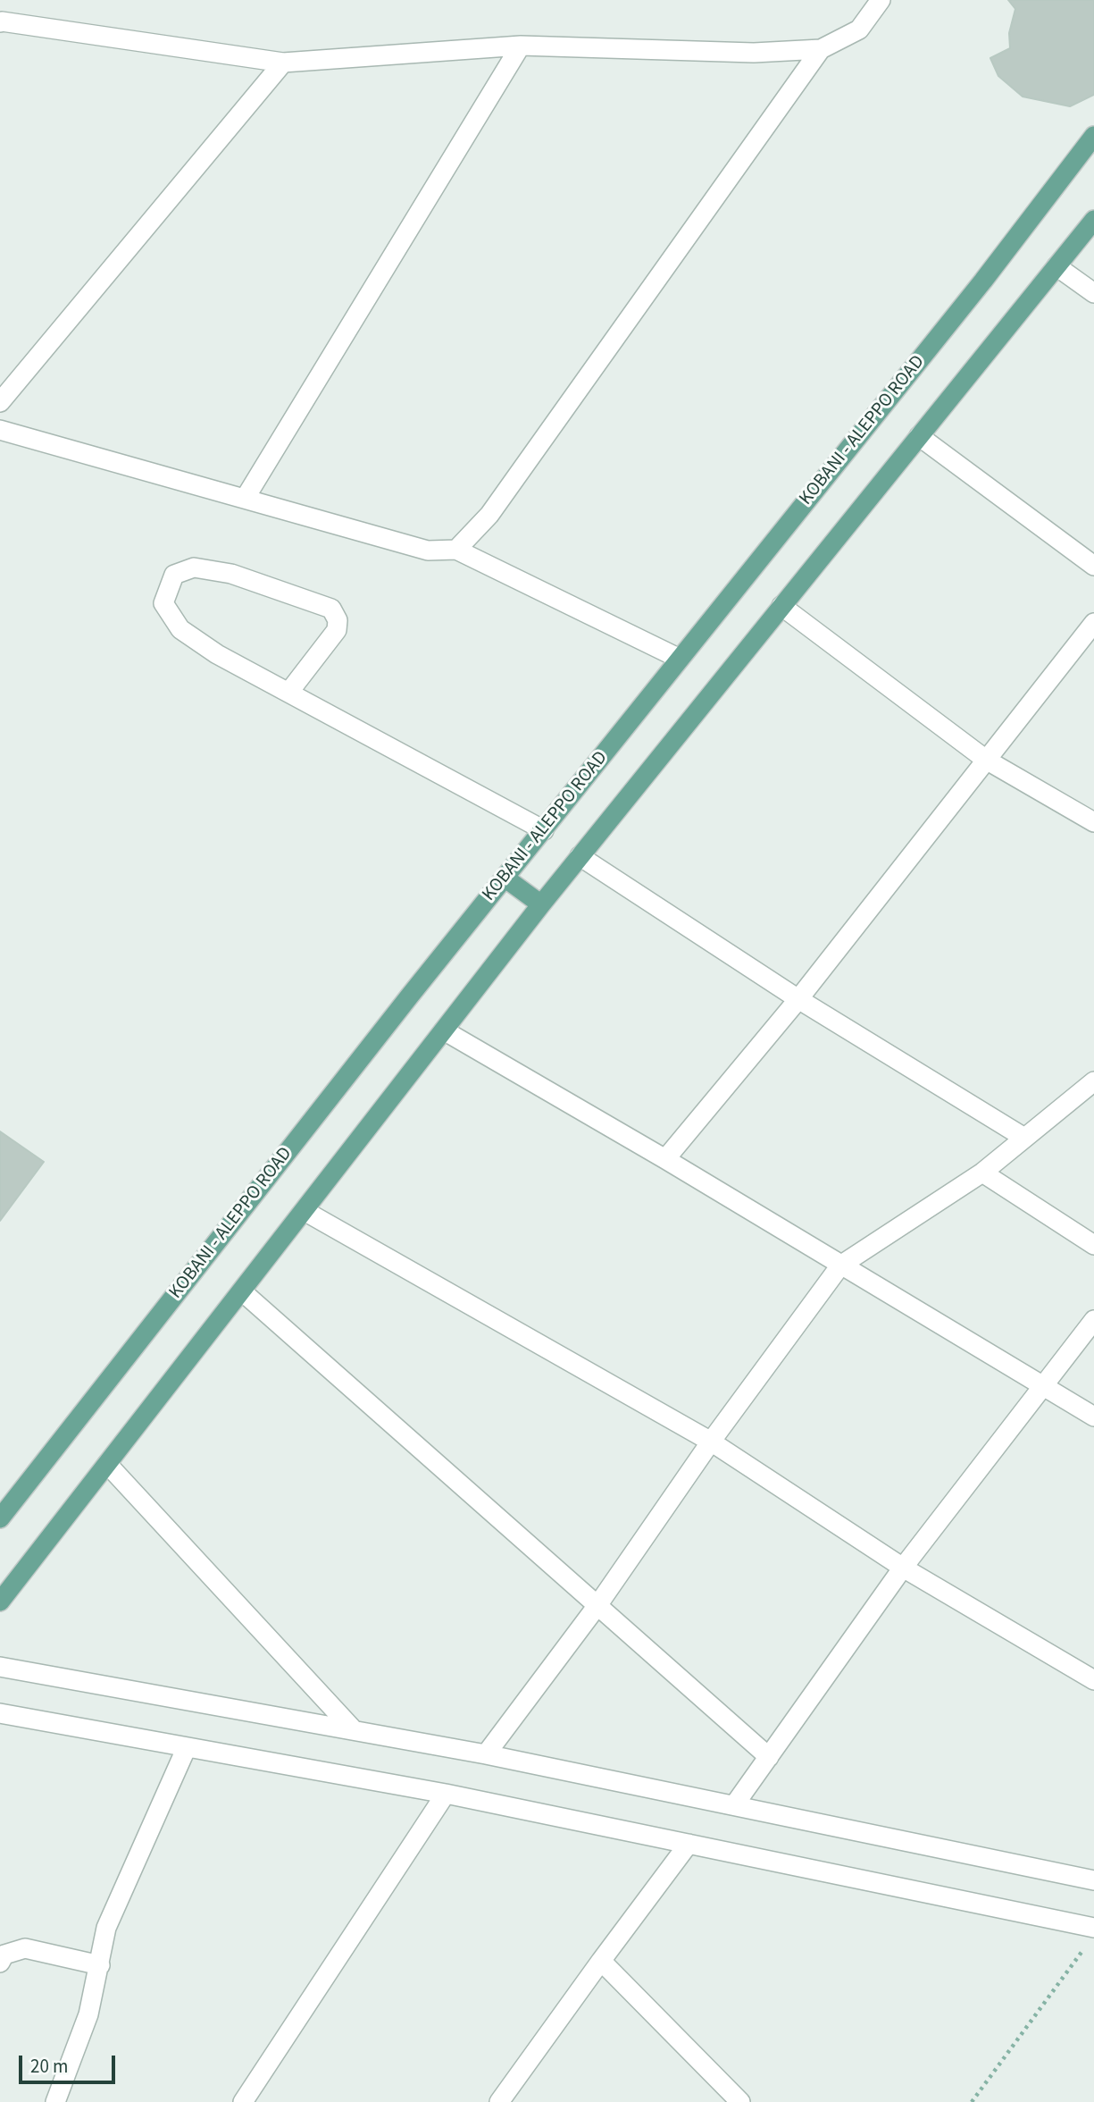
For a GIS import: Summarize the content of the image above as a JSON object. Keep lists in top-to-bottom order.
{
  "streets": {
    "main road": ["KOBANI - ALEPPO ROAD"]
  },
  "scale_bar": "20 m"
}
